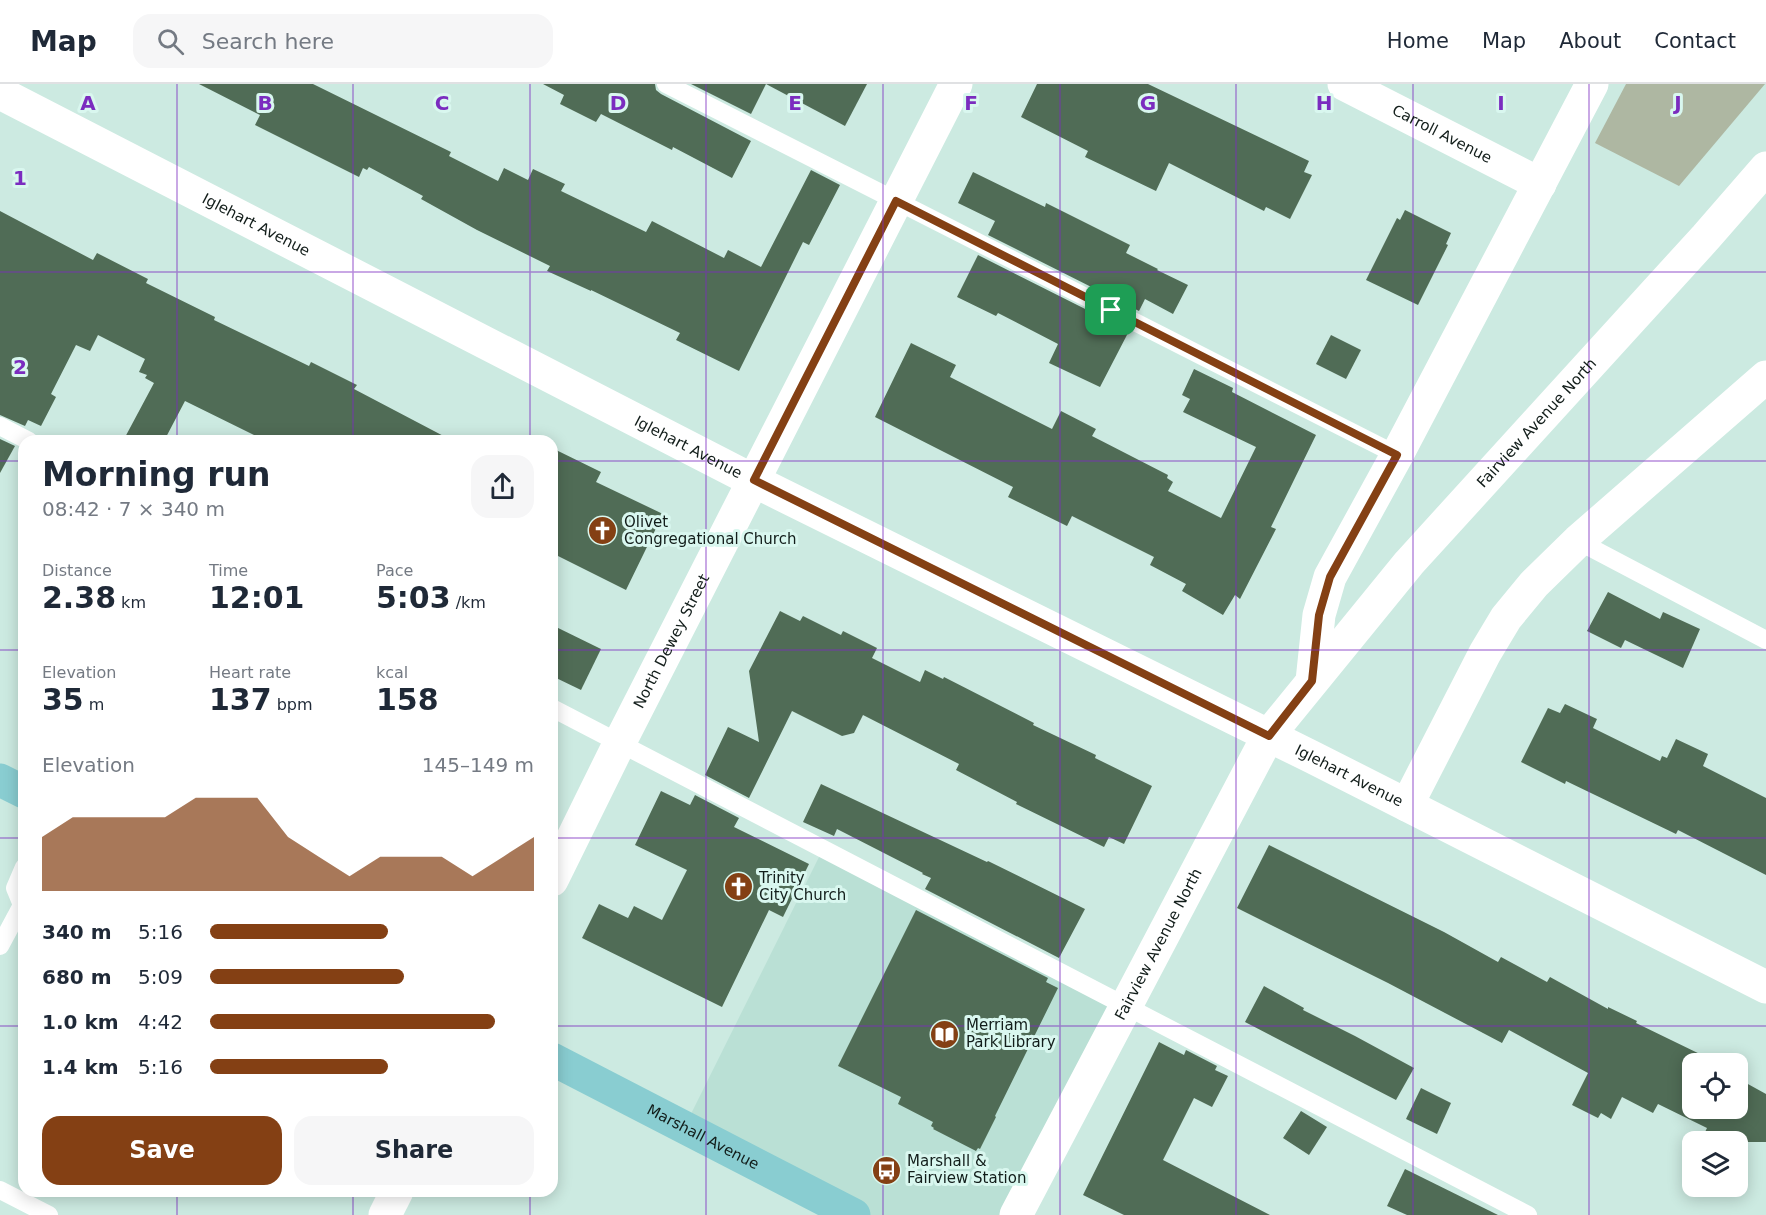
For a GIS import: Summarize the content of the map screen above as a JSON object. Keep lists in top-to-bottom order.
{
  "streets": {
    "main road": ["Marshall Avenue"],
    "street": [
      "Carroll Avenue",
      "Iglehart Avenue",
      "Fairview Avenue North",
      "North Dewey Street"
    ]
  },
  "crossings": [
    ["Iglehart Avenue", "Fairview Avenue North"],
    ["Iglehart Avenue", "North Dewey Street"]
  ],
  "places": {
    "church": ["Olivet Congregational Church", "Trinity City Church"],
    "library": ["Merriam Park Library"],
    "bus stop": ["Marshall & Fairview Station"]
  },
  "page": {
    "header": "Map",
    "search": "Search here",
    "nav": [
      "Home",
      "Map",
      "About",
      "Contact"
    ],
    "heading": ["Morning run", "08:42 · 7 × 340 m"],
    "stats": [
      ["Distance", "2.38 km"],
      ["Time", "12:01"],
      ["Pace", "5:03 /km"],
      ["Elevation", "35 m"],
      ["Heart rate", "137 bpm"],
      ["kcal", "158"]
    ],
    "chart": ["Elevation", "145–149 m"],
    "list": [
      {
        "name": "340 m",
        "note": "5:16"
      },
      {
        "name": "680 m",
        "note": "5:09"
      },
      {
        "name": "1.0 km",
        "note": "4:42"
      },
      {
        "name": "1.4 km",
        "note": "5:16"
      }
    ],
    "buttons": ["Save", "Share"]
  },
  "grid": {
    "columns": [
      "A",
      "B",
      "C",
      "D",
      "E",
      "F",
      "G",
      "H",
      "I",
      "J"
    ],
    "rows": ["1", "2"]
  }
}
